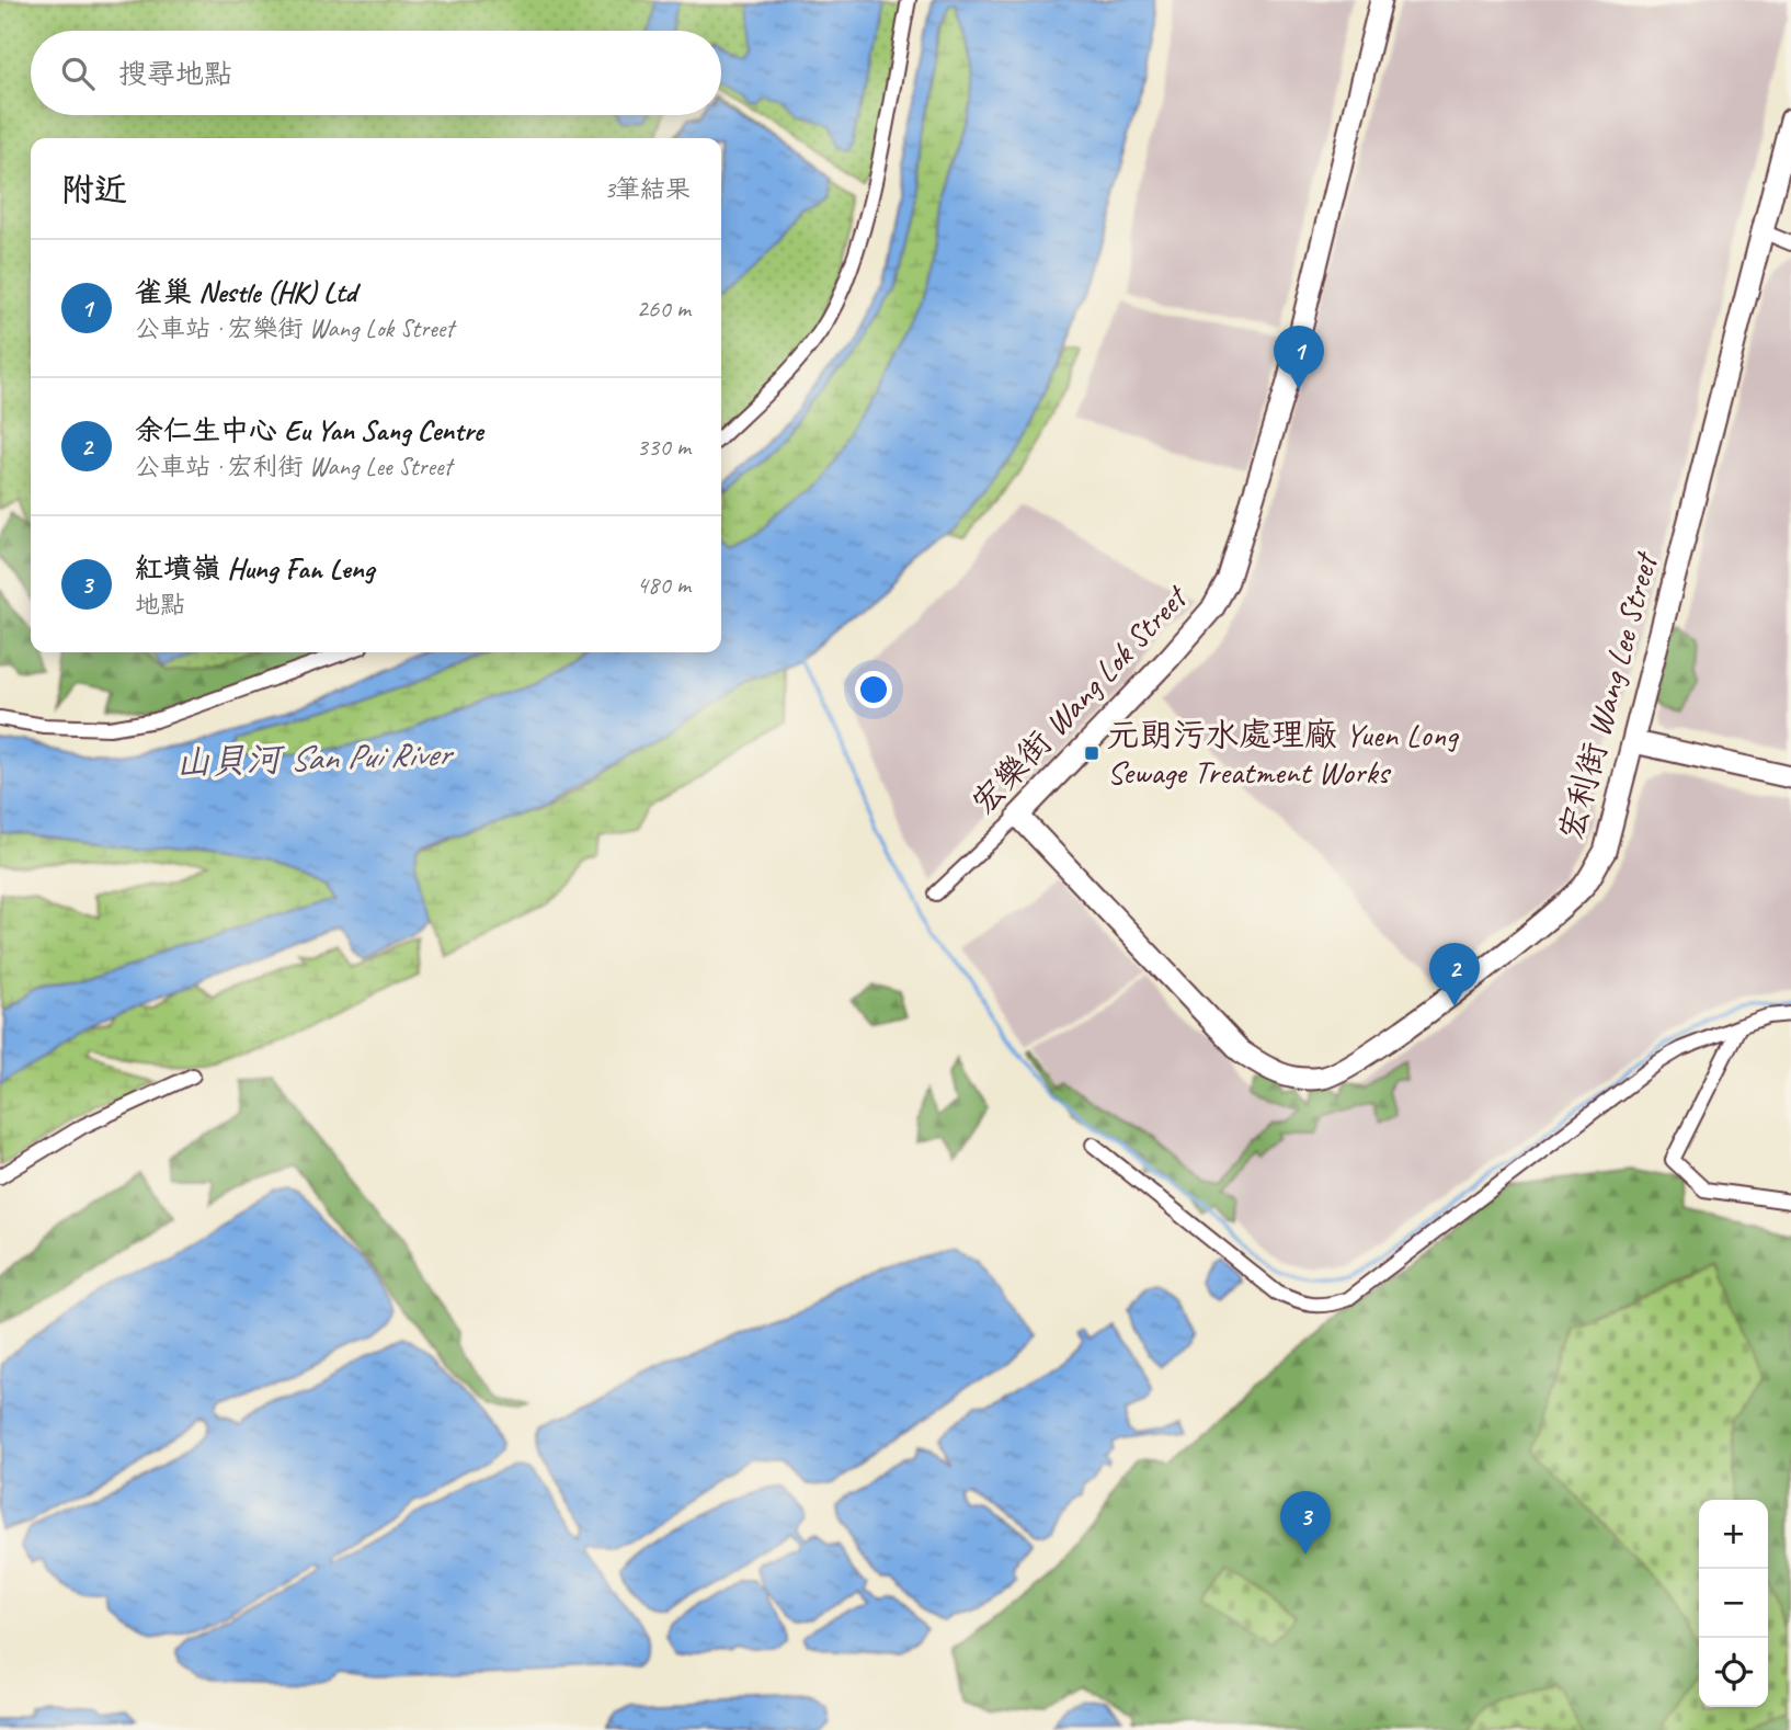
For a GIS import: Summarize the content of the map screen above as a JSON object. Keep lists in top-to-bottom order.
{
  "streets": {
    "street": ["宏利街 Wang Lee Street", "宏樂街 Wang Lok Street"]
  },
  "crossings": [
    ["宏利街 Wang Lee Street", "宏樂街 Wang Lok Street"]
  ],
  "water": ["山貝河 San Pui River"],
  "places": {
    "transit": ["元朗污水處理廠 Yuen Long Sewage Treatment Works"]
  },
  "page": {
    "search": "搜尋地點",
    "heading": ["附近", "3筆結果"],
    "list": [
      {
        "mark": "1",
        "name": "雀巢 Nestle (HK) Ltd",
        "note": "公車站 · 宏樂街 Wang Lok Street",
        "value": "260 m"
      },
      {
        "mark": "2",
        "name": "余仁生中心 Eu Yan Sang Centre",
        "note": "公車站 · 宏利街 Wang Lee Street",
        "value": "330 m"
      },
      {
        "mark": "3",
        "name": "紅墳嶺 Hung Fan Leng",
        "note": "地點",
        "value": "480 m"
      }
    ],
    "pins": ["1", "2", "3"],
    "map_buttons": ["+", "−"]
  }
}
